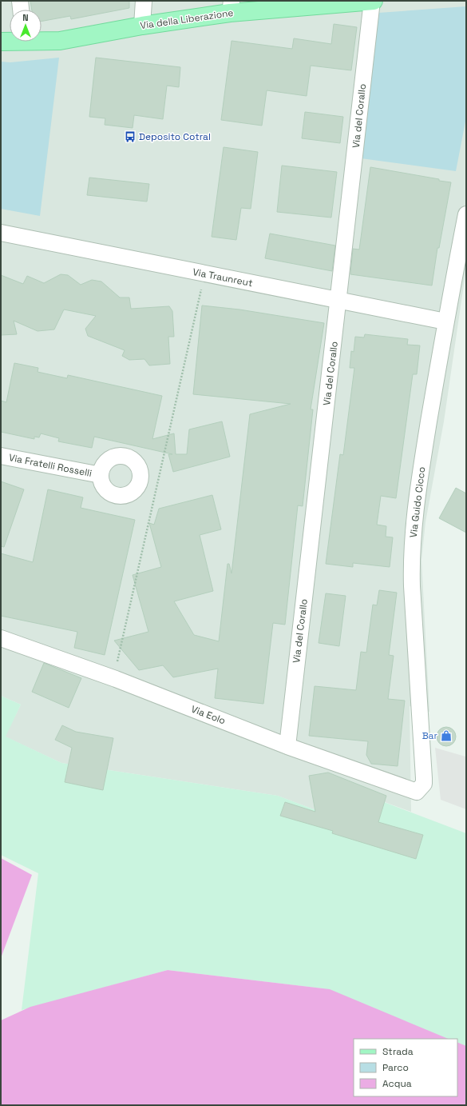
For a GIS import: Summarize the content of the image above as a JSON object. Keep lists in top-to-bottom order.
{
  "streets": {
    "main road": ["Via della Liberazione"],
    "street": [
      "Via del Corallo",
      "Via Traunreut",
      "Via Fratelli Rosselli",
      "Via Guido Cicco",
      "Via Eolo"
    ]
  },
  "crossings": [
    ["Via della Liberazione", "Via del Corallo"],
    ["Via del Corallo", "Via Traunreut"],
    ["Via del Corallo", "Via Eolo"],
    ["Via Traunreut", "Via Guido Cicco"],
    ["Via Guido Cicco", "Via Eolo"]
  ],
  "places": {
    "bus stop": ["Deposito Cotral"],
    "shop": ["Bar"]
  },
  "legend": ["Strada", "Parco", "Acqua"],
  "north": "top"
}
